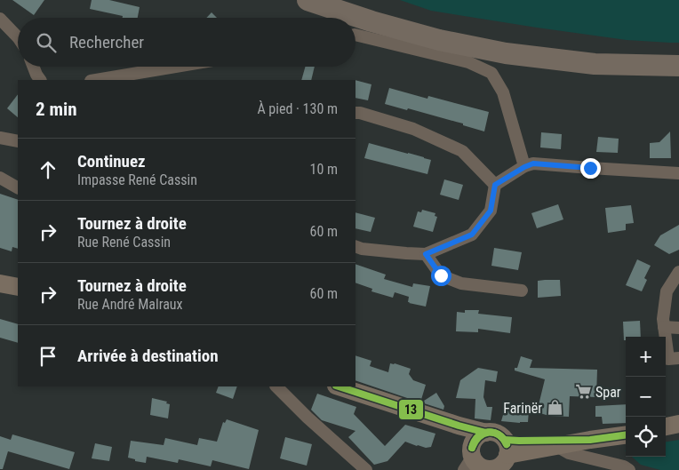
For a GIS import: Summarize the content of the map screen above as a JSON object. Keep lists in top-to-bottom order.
{
  "places": {
    "supermarket": ["Spar"],
    "shop": ["Farinër"]
  },
  "lines": ["transit line 13"],
  "page": {
    "search": "Rechercher",
    "heading": ["2 min", "À pied · 130 m"],
    "list": [
      ["Continuez", "Impasse René Cassin", "10 m"],
      ["Tournez à droite", "Rue René Cassin", "60 m"],
      ["Tournez à droite", "Rue André Malraux", "60 m"],
      "Arrivée à destination"
    ],
    "map_buttons": ["+", "−"]
  }
}
